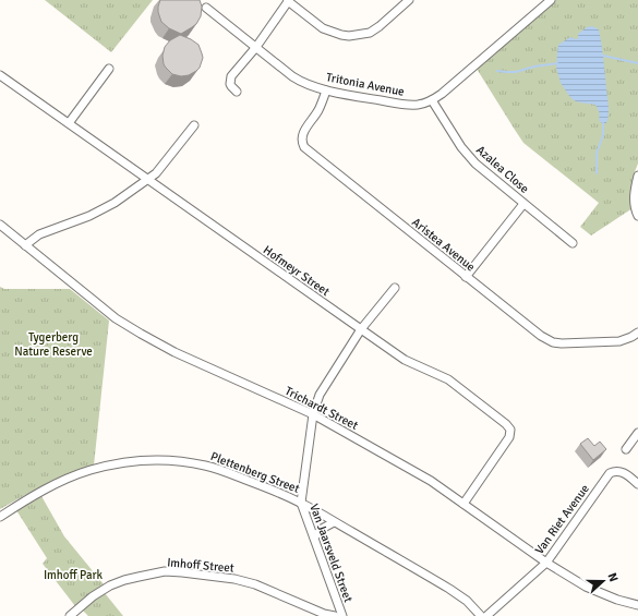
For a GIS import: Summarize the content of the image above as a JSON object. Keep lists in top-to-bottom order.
{
  "streets": {
    "street": [
      "Tritonia Avenue",
      "Azalea Close",
      "Aristea Avenue",
      "Hofmeyr Street",
      "Trichardt Street",
      "Plettenberg Street",
      "Van Riet Avenue",
      "Van Jaarsveld Street",
      "Imhoff Street"
    ]
  },
  "crossings": [
    ["Tritonia Avenue", "Azalea Close"],
    ["Tritonia Avenue", "Aristea Avenue"],
    ["Hofmeyr Street", "Trichardt Street"],
    ["Hofmeyr Street", "Van Jaarsveld Street"],
    ["Trichardt Street", "Van Riet Avenue"],
    ["Trichardt Street", "Van Jaarsveld Street"],
    ["Plettenberg Street", "Van Jaarsveld Street"],
    ["Van Jaarsveld Street", "Imhoff Street"]
  ],
  "parks": ["Tygerberg Nature Reserve", "Imhoff Park"],
  "north": "right"
}
